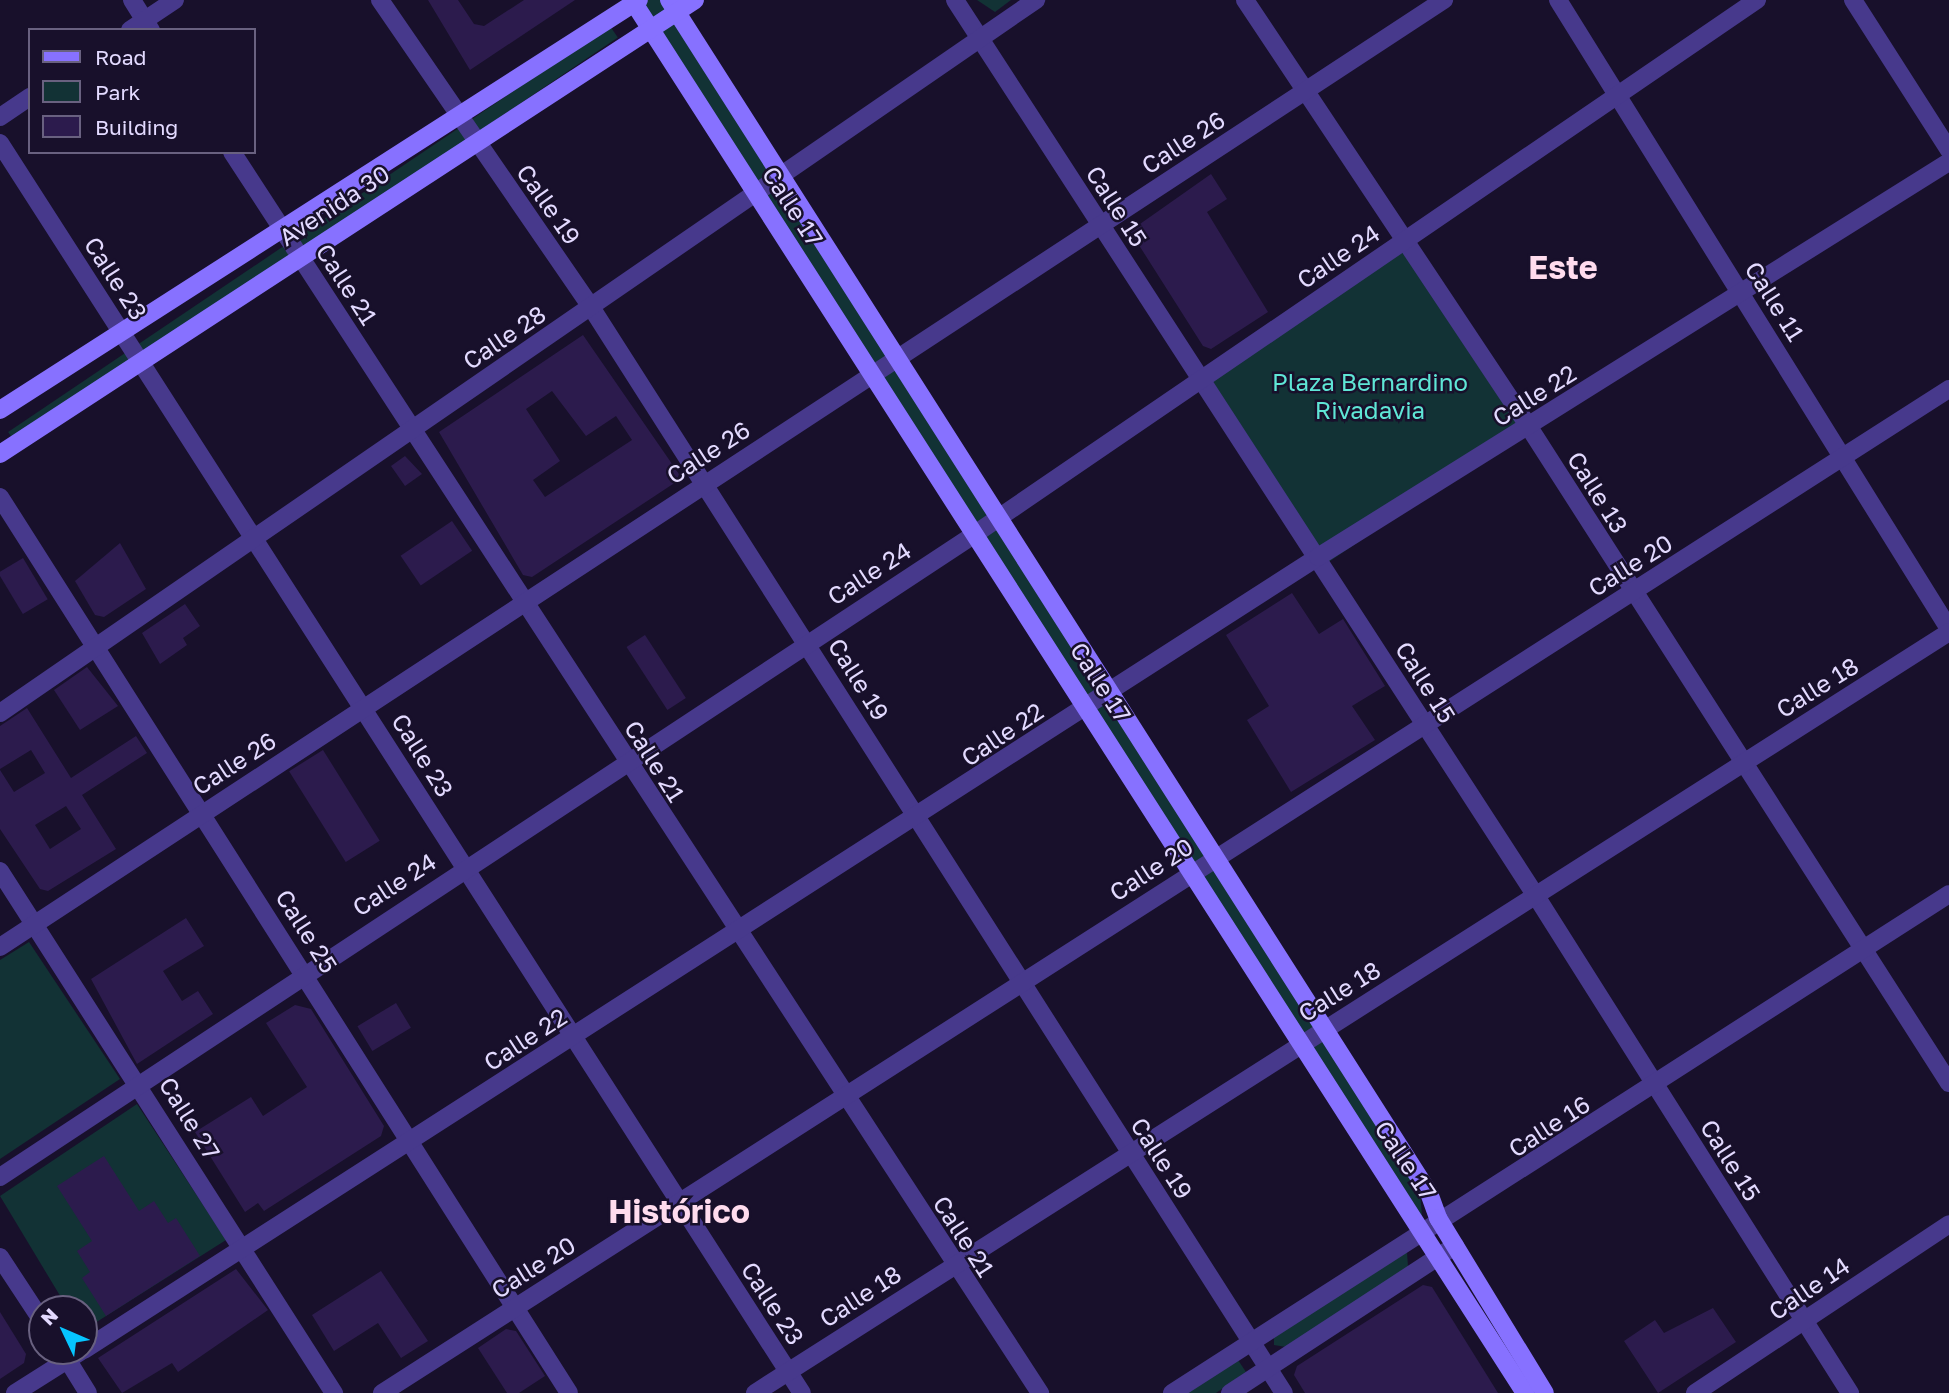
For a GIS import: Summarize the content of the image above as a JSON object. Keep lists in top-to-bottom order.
{
  "streets": {
    "main road": ["Avenida 30", "Calle 17"],
    "street": [
      "Calle 26",
      "Calle 19",
      "Calle 15",
      "Calle 24",
      "Calle 23",
      "Calle 21",
      "Calle 11",
      "Calle 28",
      "Calle 22",
      "Calle 13",
      "Calle 20",
      "Calle 18",
      "Calle 25",
      "Calle 27",
      "Calle 16",
      "Calle 14"
    ]
  },
  "crossings": [
    ["Calle 26", "Calle 19"],
    ["Calle 26", "Calle 17"],
    ["Calle 26", "Calle 15"],
    ["Calle 26", "Calle 23"],
    ["Calle 26", "Calle 21"],
    ["Calle 26", "Calle 13"],
    ["Calle 26", "Calle 25"],
    ["Calle 26", "Calle 27"],
    ["Calle 19", "Avenida 30"],
    ["Calle 19", "Calle 24"],
    ["Calle 19", "Calle 28"],
    ["Calle 19", "Calle 22"],
    ["Calle 19", "Calle 20"],
    ["Calle 19", "Calle 18"],
    ["Calle 19", "Calle 16"],
    ["Avenida 30", "Calle 17"],
    ["Avenida 30", "Calle 23"],
    ["Avenida 30", "Calle 21"],
    ["Calle 17", "Calle 24"],
    ["Calle 17", "Calle 28"],
    ["Calle 17", "Calle 22"],
    ["Calle 17", "Calle 20"],
    ["Calle 17", "Calle 18"],
    ["Calle 17", "Calle 16"],
    ["Calle 15", "Calle 24"],
    ["Calle 15", "Calle 28"],
    ["Calle 15", "Calle 22"],
    ["Calle 15", "Calle 20"],
    ["Calle 15", "Calle 18"],
    ["Calle 15", "Calle 16"],
    ["Calle 15", "Calle 14"],
    ["Calle 24", "Calle 23"],
    ["Calle 24", "Calle 21"],
    ["Calle 24", "Calle 11"],
    ["Calle 24", "Calle 13"],
    ["Calle 24", "Calle 25"],
    ["Calle 24", "Calle 27"],
    ["Calle 23", "Calle 28"],
    ["Calle 23", "Calle 22"],
    ["Calle 23", "Calle 20"],
    ["Calle 23", "Calle 18"],
    ["Calle 21", "Calle 28"],
    ["Calle 21", "Calle 22"],
    ["Calle 21", "Calle 20"],
    ["Calle 21", "Calle 18"],
    ["Calle 11", "Calle 22"],
    ["Calle 11", "Calle 20"],
    ["Calle 11", "Calle 18"],
    ["Calle 28", "Calle 25"],
    ["Calle 22", "Calle 13"],
    ["Calle 22", "Calle 25"],
    ["Calle 22", "Calle 27"],
    ["Calle 13", "Calle 20"],
    ["Calle 13", "Calle 18"],
    ["Calle 13", "Calle 16"],
    ["Calle 20", "Calle 25"]
  ],
  "districts": ["Este", "Histórico"],
  "parks": ["Plaza Bernardino Rivadavia"],
  "legend": ["Road", "Park", "Building"],
  "north": "top left"
}
